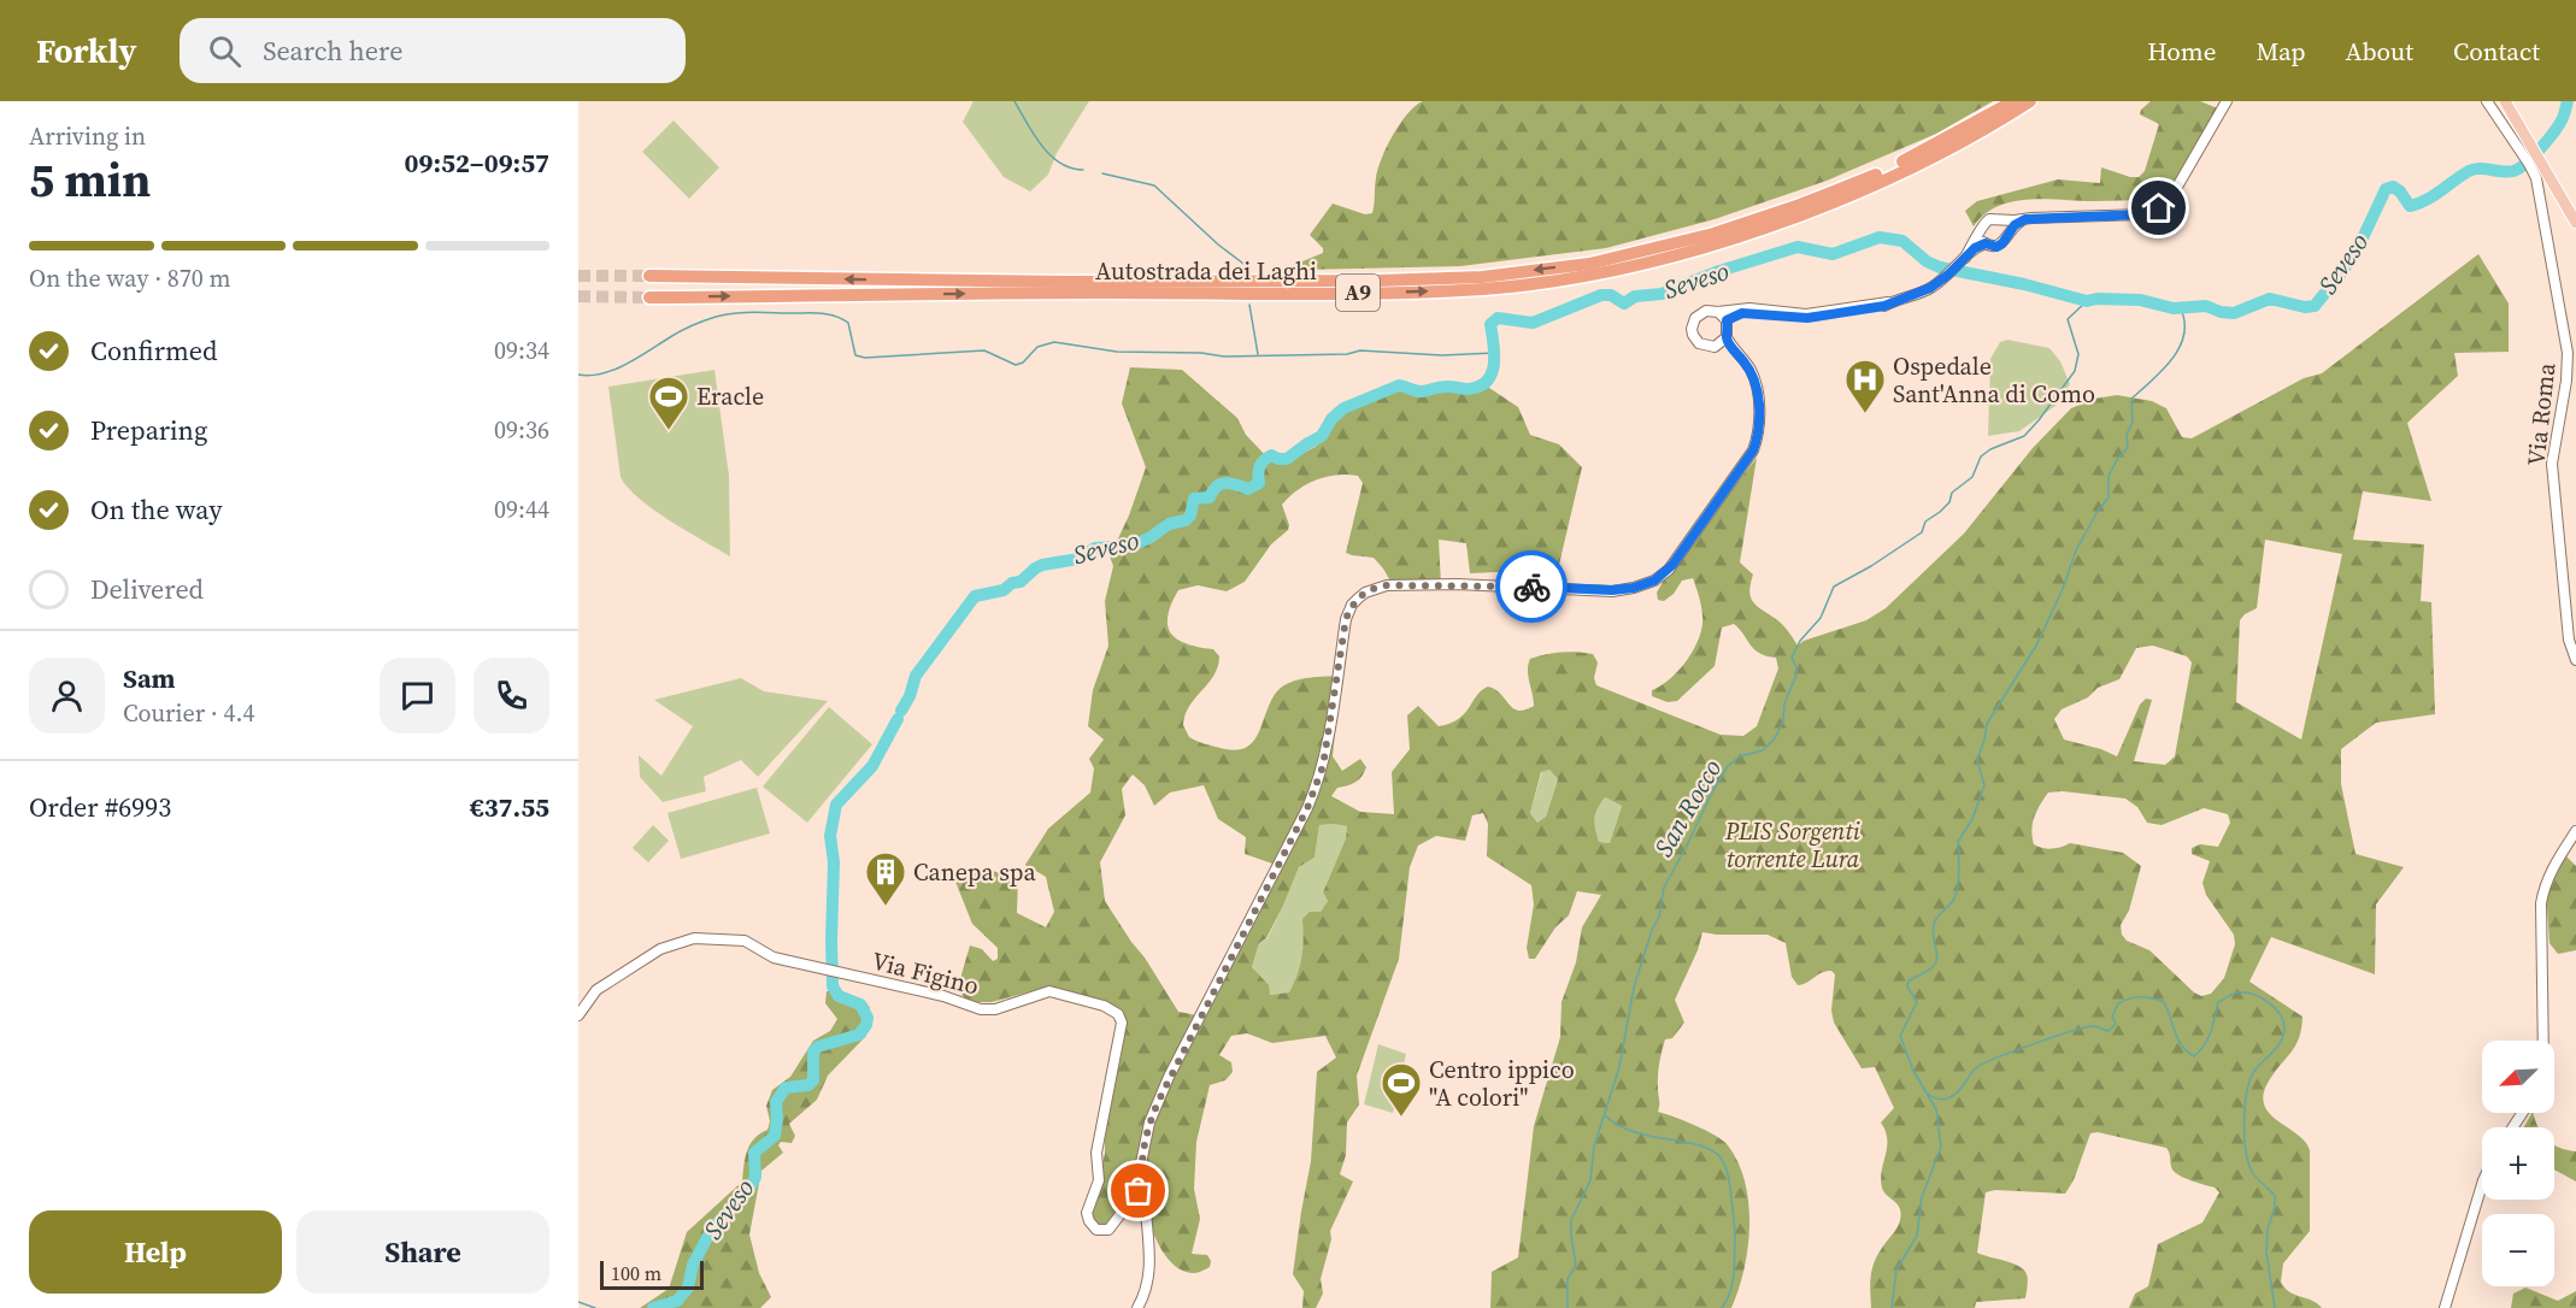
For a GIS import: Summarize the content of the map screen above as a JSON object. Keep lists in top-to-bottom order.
{
  "streets": {
    "highway": ["Autostrada dei Laghi", "A9"],
    "street": ["Via Roma", "Via Figino"]
  },
  "water": ["Seveso", "San Rocco"],
  "parks": ["PLIS Sorgenti torrente Lura"],
  "places": {
    "hospital": ["Ospedale Sant'Anna di Como"],
    "sports": ["Eracle", "Centro ippico \"A colori\""],
    "building": ["Canepa spa"]
  },
  "scale_bar": "100 m",
  "north": "bottom left",
  "page": {
    "header": "Forkly",
    "search": "Search here",
    "nav": [
      "Home",
      "Map",
      "About",
      "Contact"
    ],
    "heading": ["5 min", "Arriving in", "09:52–09:57"],
    "panel": [
      "Sam",
      "Courier · 4.4",
      "Order #6993",
      "€37.55"
    ],
    "bar": "On the way · 870 m",
    "list": [
      ["Confirmed", "09:34"],
      ["Preparing", "09:36"],
      ["On the way", "09:44"],
      "Delivered"
    ],
    "map_buttons": ["+", "−"],
    "buttons": ["Help", "Share"],
    "scale": "100 m"
  }
}
